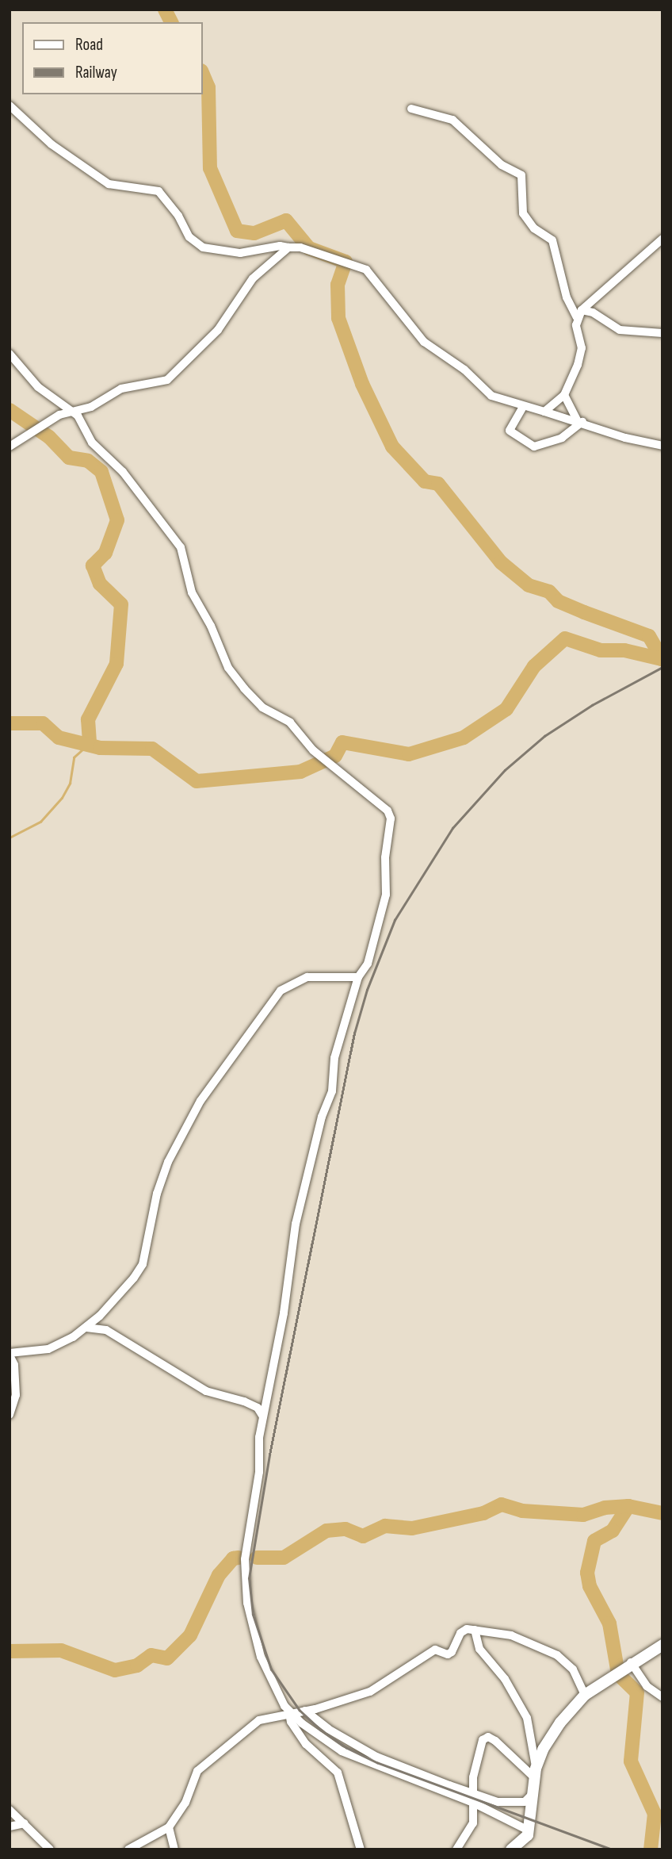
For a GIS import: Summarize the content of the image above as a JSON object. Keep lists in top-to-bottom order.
{
  "legend": ["Road", "Railway"]
}
